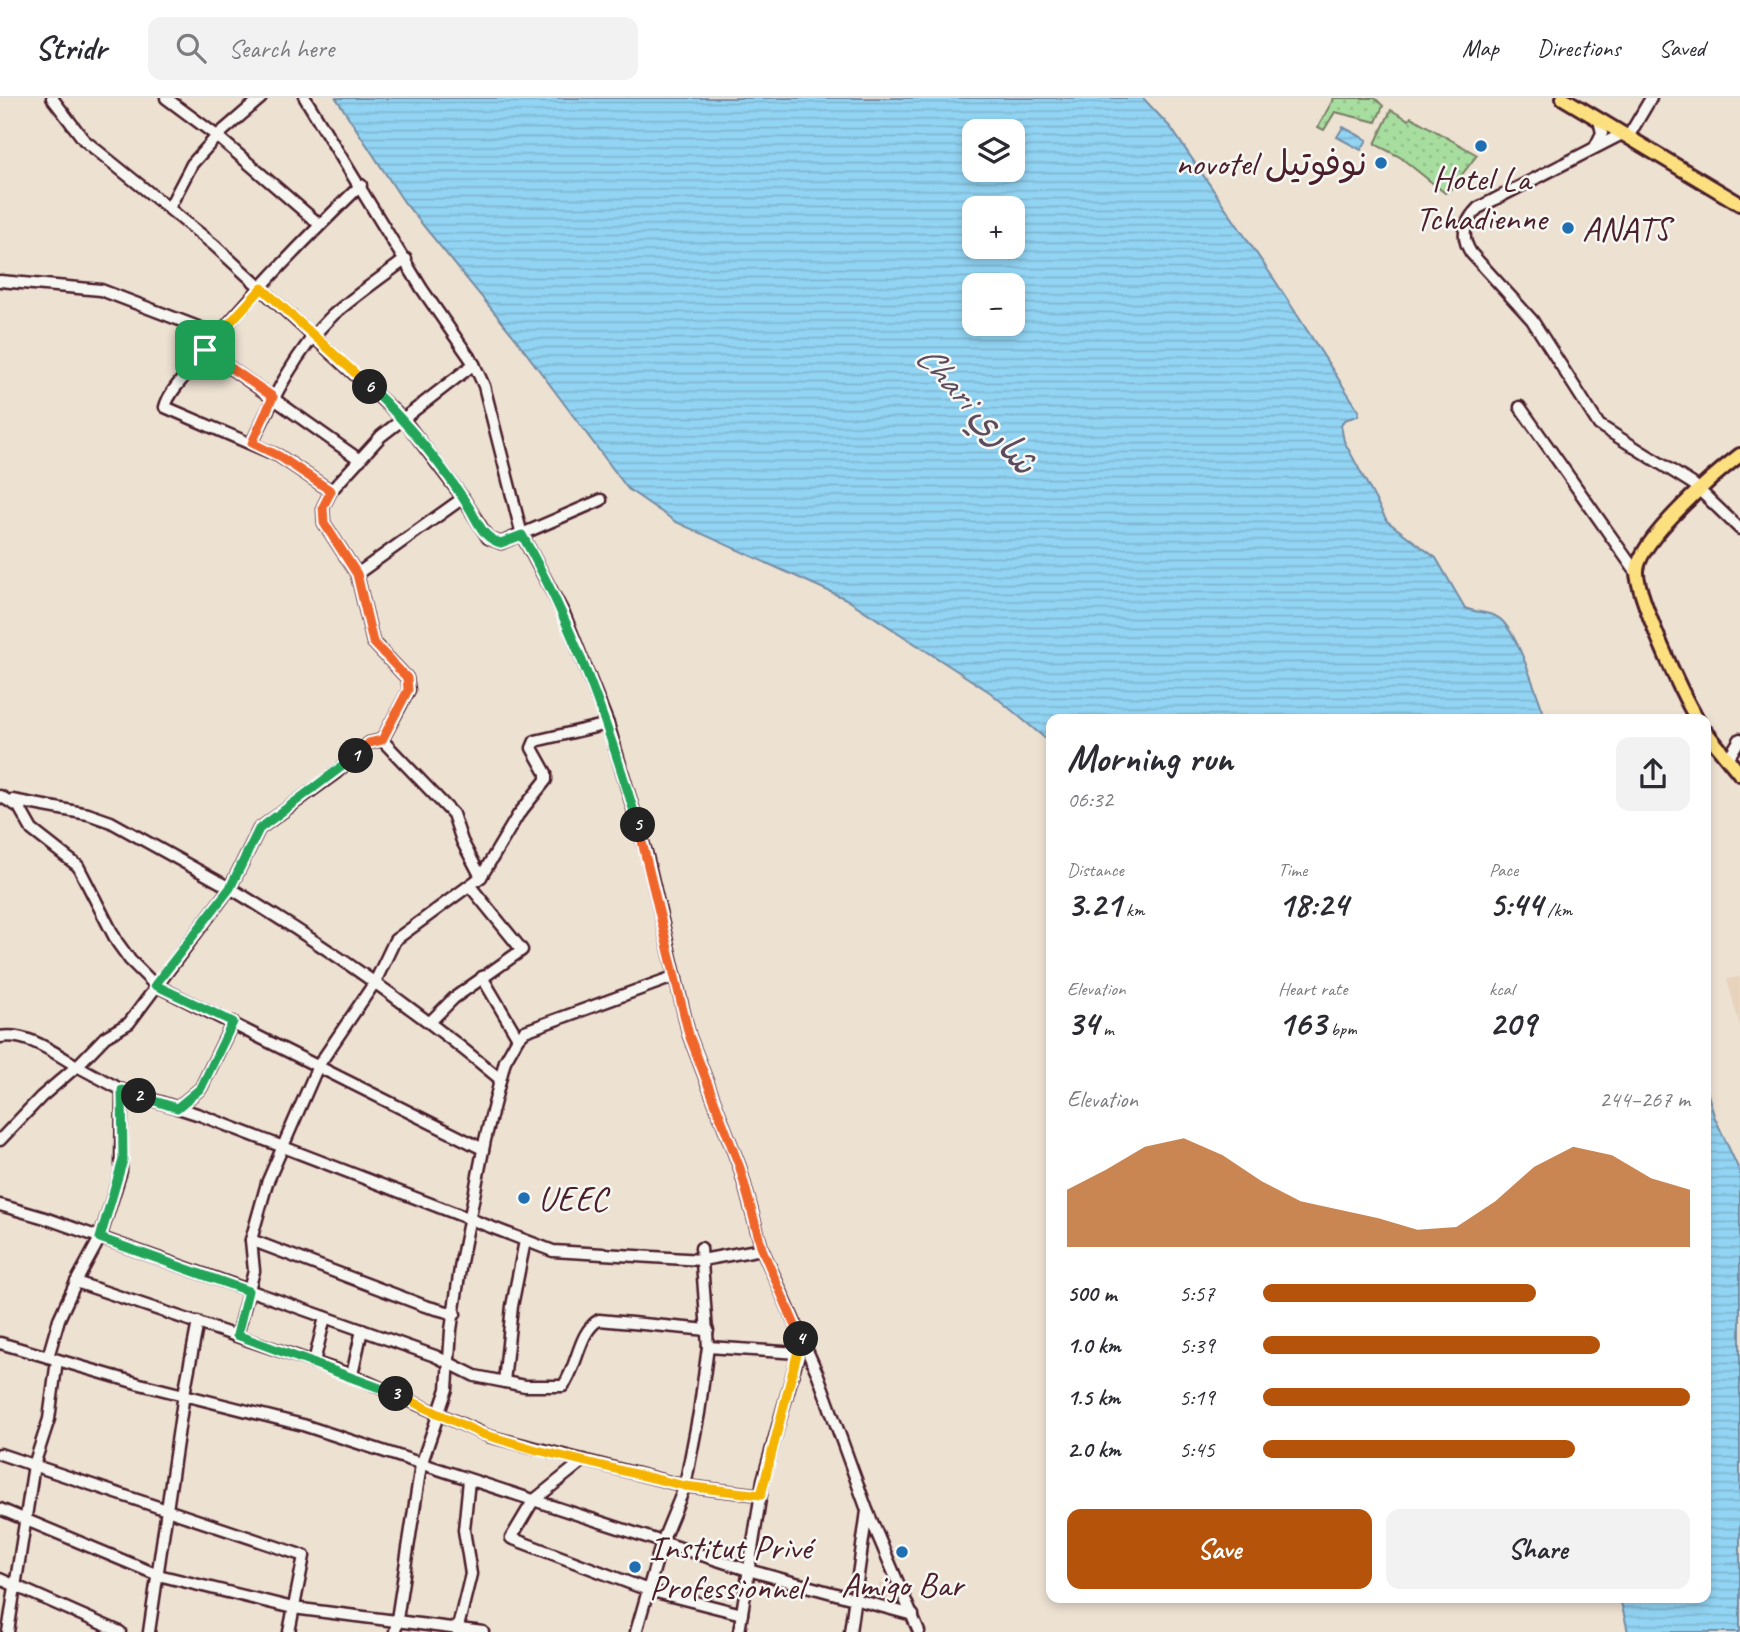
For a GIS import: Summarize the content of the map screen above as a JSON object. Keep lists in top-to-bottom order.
{
  "water": ["Chari شاري"],
  "places": [
    "Hotel La Tchadienne",
    "novotel نوفوتيل",
    "ANATS",
    "UEEC",
    "Amigo Bar",
    "Institut Privé Professionnel"
  ],
  "page": {
    "header": "Stridr",
    "search": "Search here",
    "nav": ["Map", "Directions", "Saved"],
    "map_buttons": ["+", "−"],
    "pins": [
      "6",
      "1",
      "5",
      "2",
      "4",
      "3"
    ],
    "heading": ["Morning run", "06:32"],
    "stats": [
      ["Distance", "3.21 km"],
      ["Time", "18:24"],
      ["Pace", "5:44 /km"],
      ["Elevation", "34 m"],
      ["Heart rate", "163 bpm"],
      ["kcal", "209"]
    ],
    "chart": ["Elevation", "244–267 m"],
    "list": [
      {
        "name": "500 m",
        "note": "5:57"
      },
      {
        "name": "1.0 km",
        "note": "5:39"
      },
      {
        "name": "1.5 km",
        "note": "5:19"
      },
      {
        "name": "2.0 km",
        "note": "5:45"
      }
    ],
    "buttons": ["Save", "Share"]
  }
}
